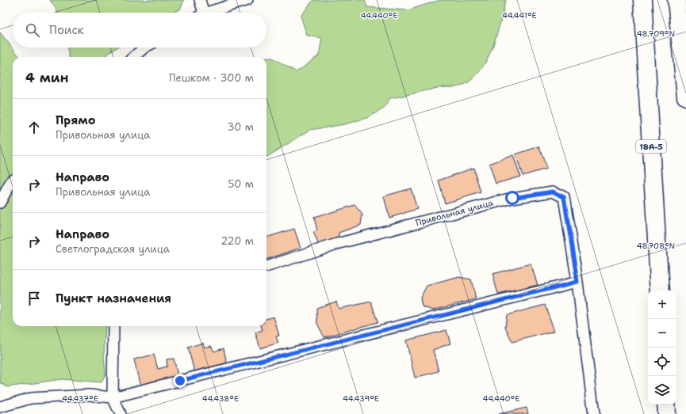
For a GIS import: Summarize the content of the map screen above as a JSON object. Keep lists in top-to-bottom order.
{
  "streets": {
    "highway": ["18А-5"],
    "street": ["Привольная улица"]
  },
  "page": {
    "search": "Поиск",
    "heading": ["4 мин", "Пешком · 300 m"],
    "list": [
      ["Прямо", "Привольная улица", "30 m"],
      ["Направо", "Привольная улица", "50 m"],
      ["Направо", "Светлоградская улица", "220 m"],
      "Пункт назначения"
    ],
    "map_buttons": ["+", "−"]
  },
  "coordinates": [
    "44.440°E",
    "44.441°E",
    "48.709°N",
    "48.708°N",
    "44.437°E",
    "44.438°E",
    "44.439°E"
  ]
}
